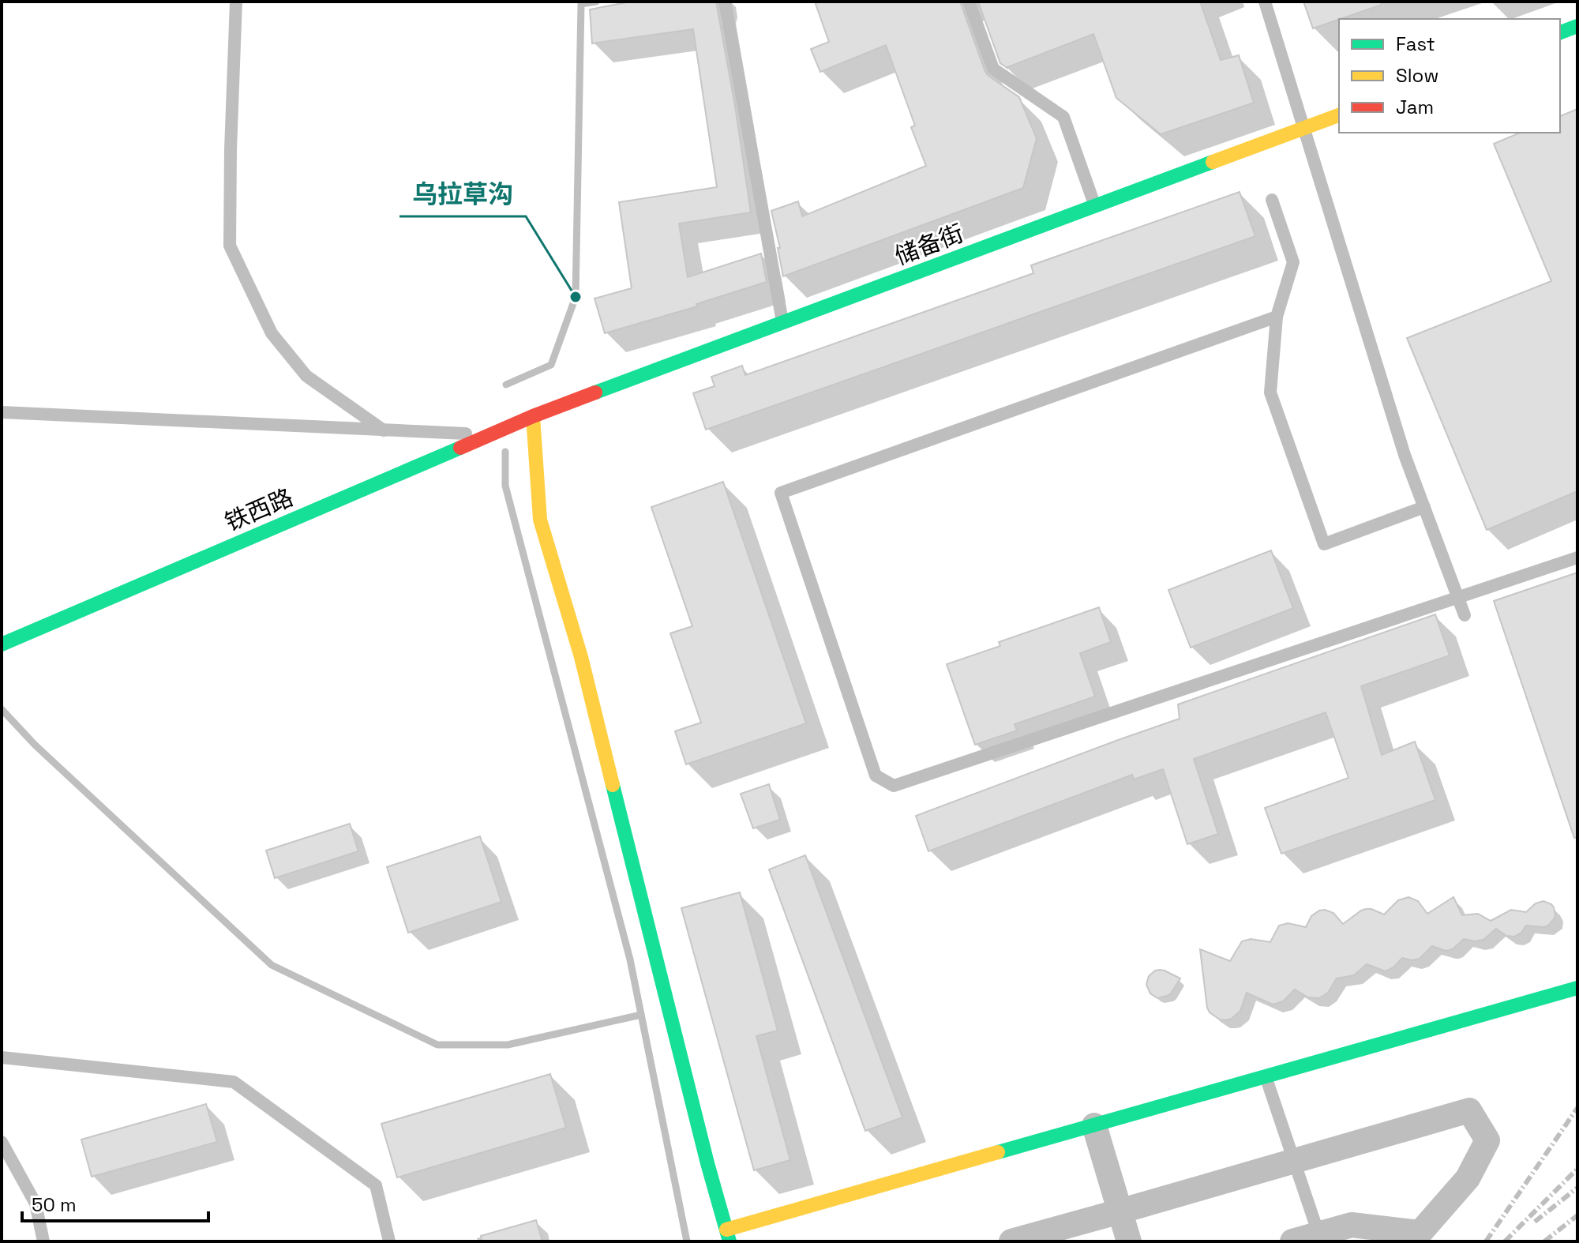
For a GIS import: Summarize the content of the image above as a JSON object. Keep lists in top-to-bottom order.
{
  "streets": {
    "street": ["储备街", "铁西路"]
  },
  "crossings": [
    ["储备街", "铁西路"]
  ],
  "places": ["乌拉草沟"],
  "legend": ["Fast", "Slow", "Jam"],
  "scale_bar": "50 m"
}
